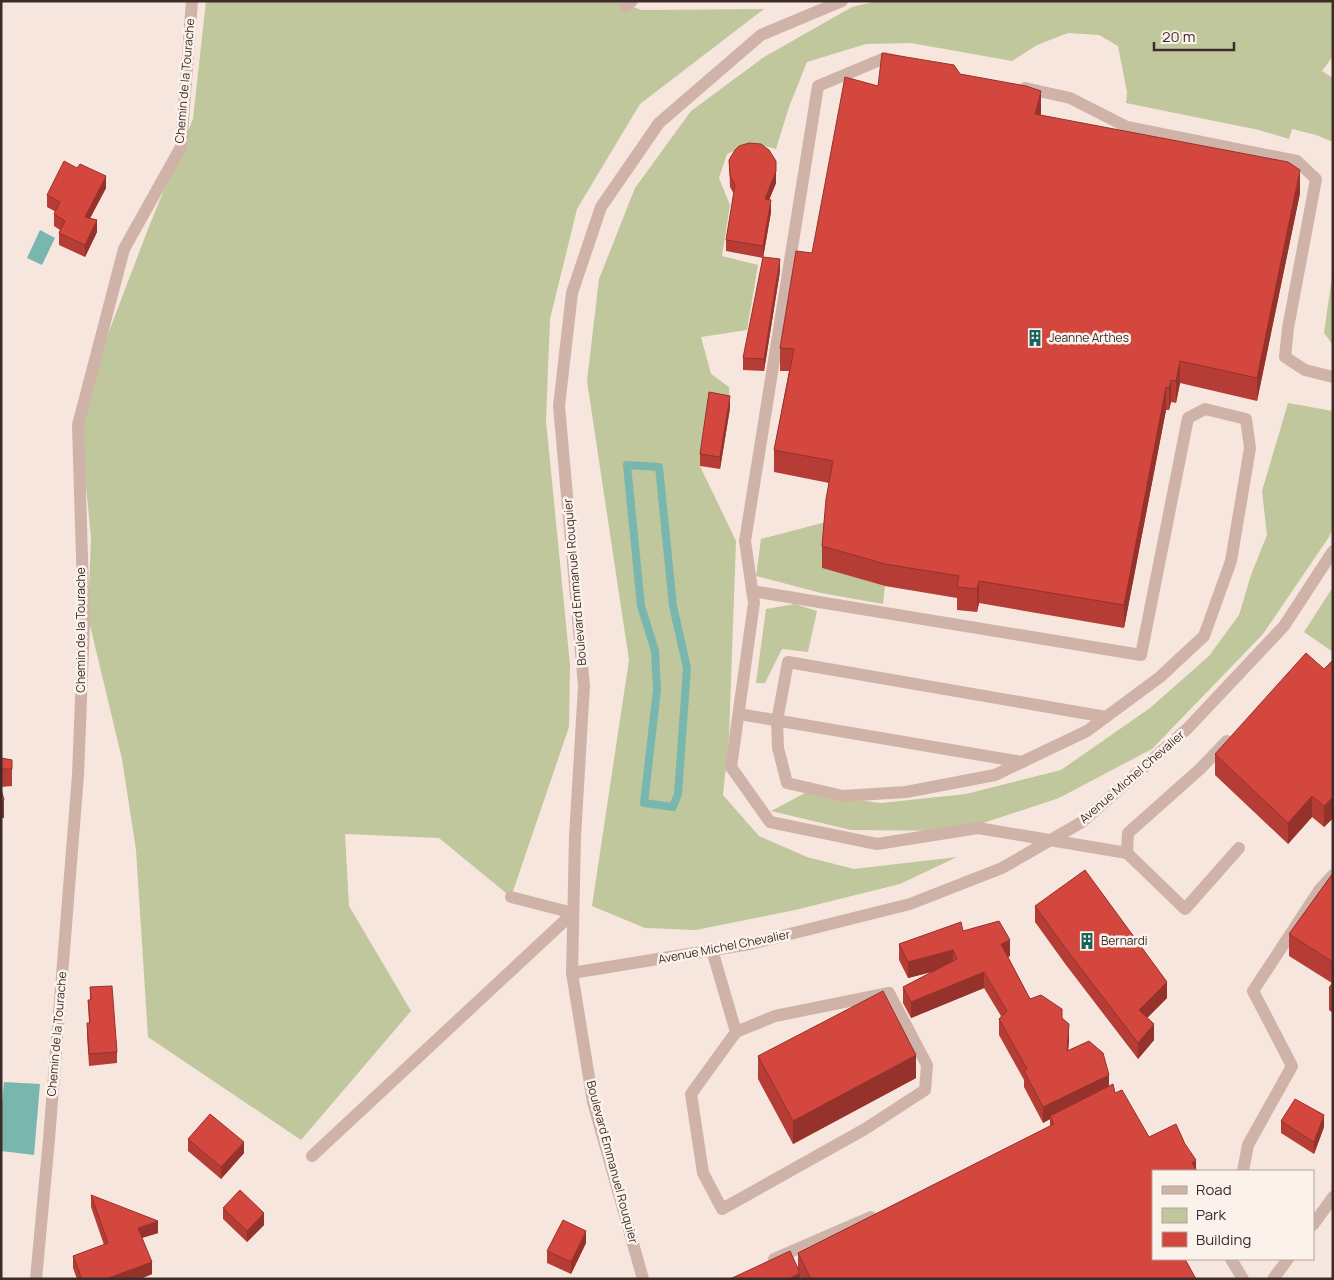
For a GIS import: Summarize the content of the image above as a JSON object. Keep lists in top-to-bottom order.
{
  "streets": {
    "street": ["Chemin de la Tourache", "Boulevard Emmanuel Rouquier", "Avenue Michel Chevalier"]
  },
  "crossings": [
    ["Boulevard Emmanuel Rouquier", "Avenue Michel Chevalier"]
  ],
  "places": {
    "building": ["Jeanne Arthes", "Bernardi"]
  },
  "legend": ["Road", "Park", "Building"],
  "scale_bar": "20 m"
}
